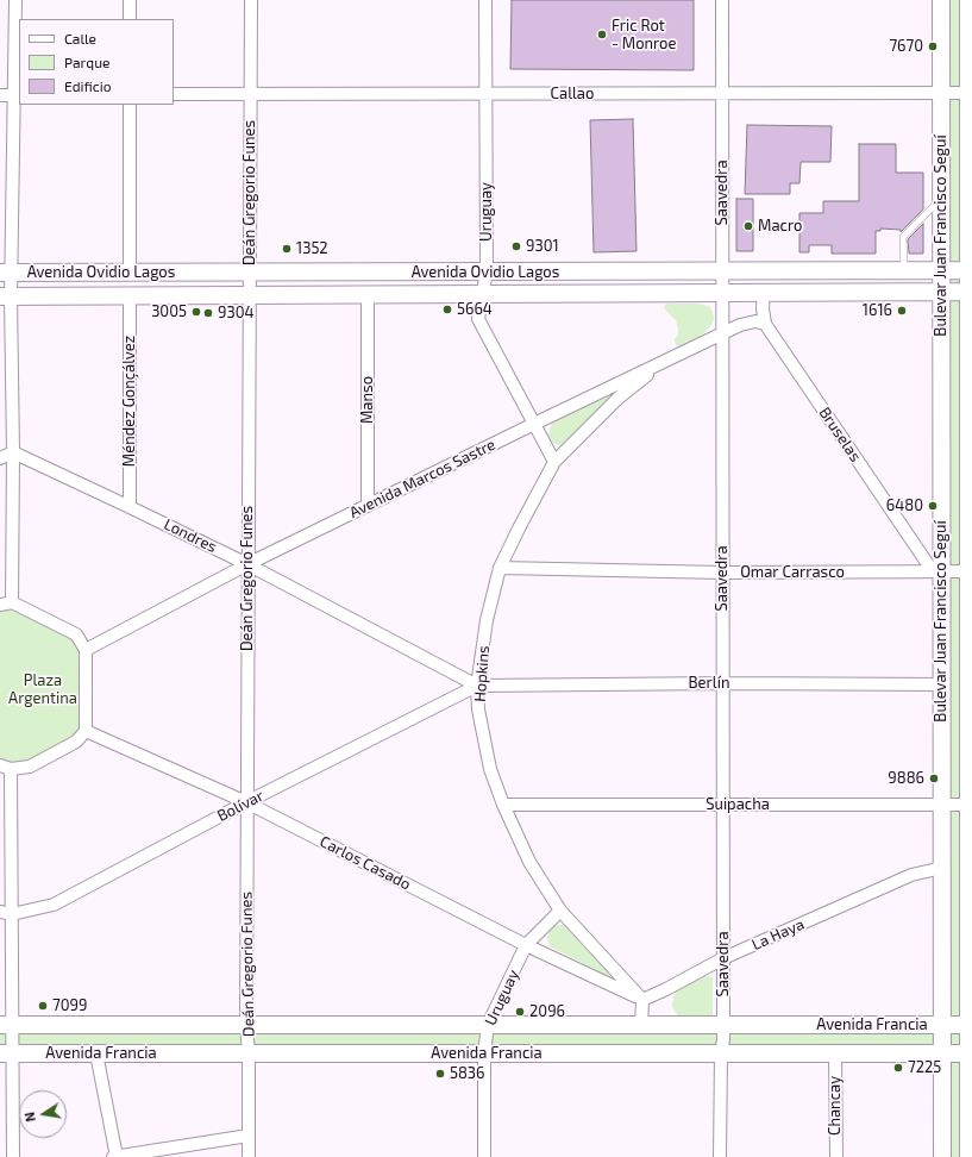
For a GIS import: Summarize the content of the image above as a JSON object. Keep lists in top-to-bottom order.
{
  "streets": {
    "main road": ["Bulevar Juan Francisco Seguí", "Avenida Ovidio Lagos", "Avenida Francia"],
    "street": [
      "Callao",
      "Deán Gregorio Funes",
      "Saavedra",
      "Uruguay",
      "Manso",
      "Méndez Gonçálvez",
      "Bruselas",
      "Avenida Marcos Sastre",
      "Londres",
      "Omar Carrasco",
      "Hopkins",
      "Berlín",
      "Suipacha",
      "Bolívar",
      "Carlos Casado",
      "La Haya",
      "Chancay"
    ]
  },
  "crossings": [
    ["Callao", "Deán Gregorio Funes"],
    ["Callao", "Saavedra"],
    ["Callao", "Uruguay"],
    ["Callao", "Bulevar Juan Francisco Seguí"],
    ["Deán Gregorio Funes", "Avenida Ovidio Lagos"],
    ["Deán Gregorio Funes", "Avenida Marcos Sastre"],
    ["Deán Gregorio Funes", "Londres"],
    ["Deán Gregorio Funes", "Bolívar"],
    ["Deán Gregorio Funes", "Carlos Casado"],
    ["Deán Gregorio Funes", "Avenida Francia"],
    ["Saavedra", "Avenida Ovidio Lagos"],
    ["Saavedra", "Avenida Marcos Sastre"],
    ["Saavedra", "Omar Carrasco"],
    ["Saavedra", "Berlín"],
    ["Saavedra", "Suipacha"],
    ["Saavedra", "La Haya"],
    ["Saavedra", "Avenida Francia"],
    ["Uruguay", "Avenida Ovidio Lagos"],
    ["Uruguay", "Avenida Marcos Sastre"],
    ["Uruguay", "Hopkins"],
    ["Uruguay", "Carlos Casado"],
    ["Uruguay", "Avenida Francia"],
    ["Bulevar Juan Francisco Seguí", "Avenida Ovidio Lagos"],
    ["Bulevar Juan Francisco Seguí", "Bruselas"],
    ["Bulevar Juan Francisco Seguí", "Omar Carrasco"],
    ["Bulevar Juan Francisco Seguí", "Berlín"],
    ["Bulevar Juan Francisco Seguí", "Suipacha"],
    ["Bulevar Juan Francisco Seguí", "La Haya"],
    ["Bulevar Juan Francisco Seguí", "Avenida Francia"],
    ["Avenida Ovidio Lagos", "Manso"],
    ["Avenida Ovidio Lagos", "Méndez Gonçálvez"],
    ["Avenida Ovidio Lagos", "Bruselas"],
    ["Manso", "Avenida Marcos Sastre"],
    ["Méndez Gonçálvez", "Londres"],
    ["Bruselas", "Avenida Marcos Sastre"],
    ["Bruselas", "Omar Carrasco"],
    ["Avenida Marcos Sastre", "Londres"],
    ["Avenida Marcos Sastre", "Hopkins"],
    ["Londres", "Hopkins"],
    ["Londres", "Berlín"],
    ["Londres", "Bolívar"],
    ["Omar Carrasco", "Hopkins"],
    ["Hopkins", "Berlín"],
    ["Hopkins", "Suipacha"],
    ["Hopkins", "Bolívar"],
    ["Hopkins", "Carlos Casado"],
    ["Hopkins", "La Haya"],
    ["Berlín", "Bolívar"],
    ["Bolívar", "Carlos Casado"],
    ["Carlos Casado", "La Haya"],
    ["Avenida Francia", "Chancay"]
  ],
  "parks": ["Plaza Argentina"],
  "places": [
    "Fric Rot - Monroe",
    "7670",
    "Macro",
    "9301",
    "1352",
    "5664",
    "1616",
    "3005",
    "9304",
    "6480",
    "9886",
    "7099",
    "2096",
    "7225",
    "5836"
  ],
  "legend": ["Calle", "Parque", "Edificio"],
  "north": "left"
}
